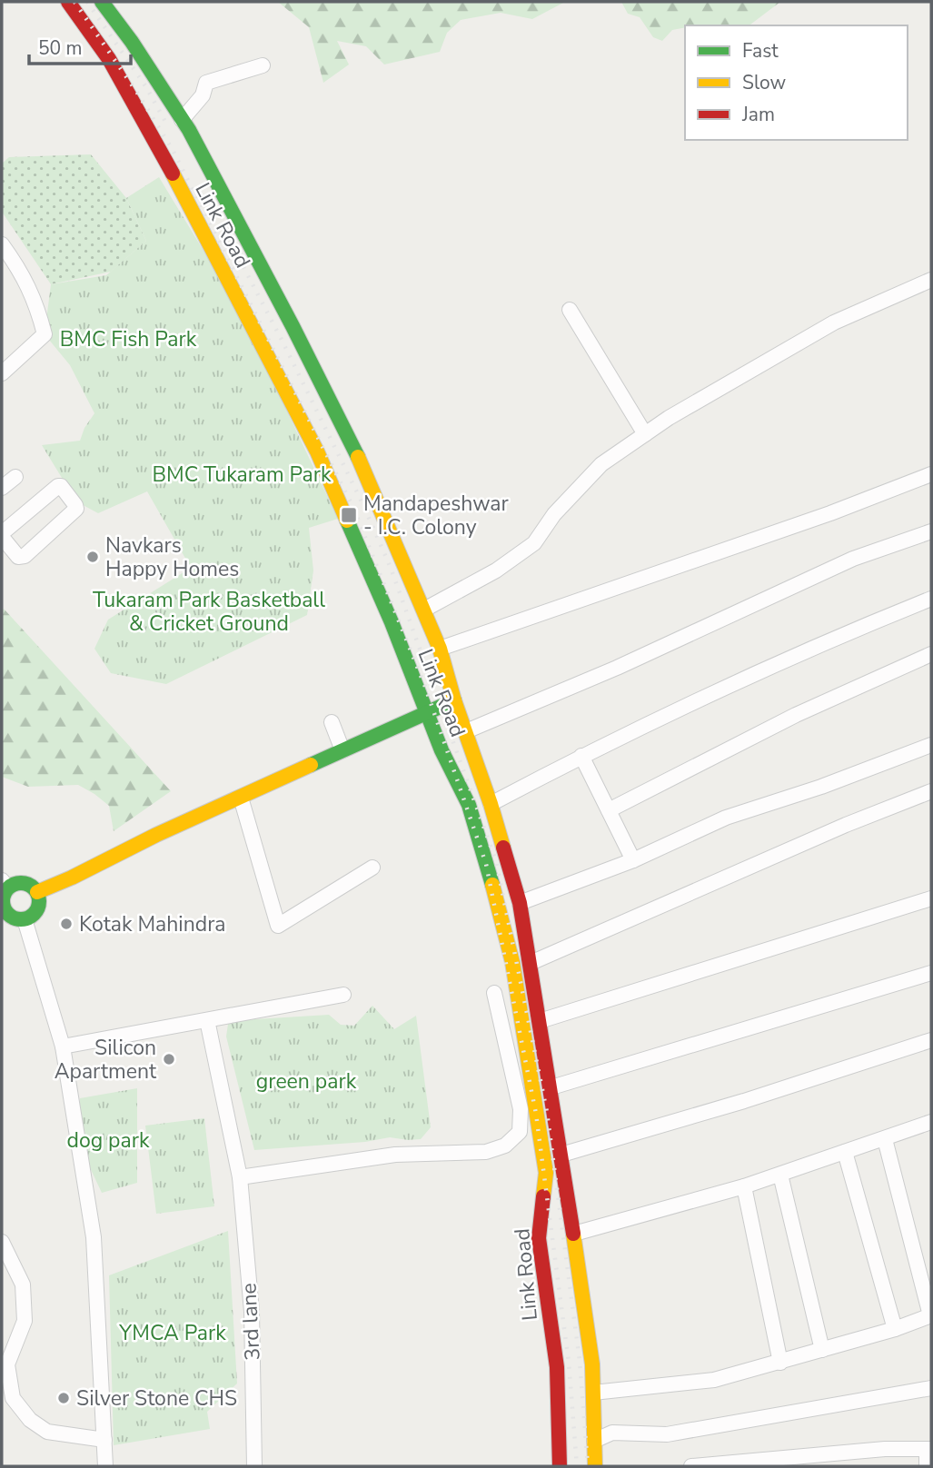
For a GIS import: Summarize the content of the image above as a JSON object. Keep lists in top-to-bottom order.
{
  "streets": {
    "main road": ["Link Road"],
    "street": ["3rd lane"]
  },
  "parks": [
    "BMC Fish Park",
    "BMC Tukaram Park",
    "Tukaram Park Basketball & Cricket Ground",
    "green park",
    "dog park",
    "YMCA Park"
  ],
  "places": {
    "transit": ["Mandapeshwar - I.C. Colony"],
    "other": [
      "Navkars Happy Homes",
      "Kotak Mahindra",
      "Silicon Apartment",
      "Silver Stone CHS"
    ]
  },
  "legend": ["Fast", "Slow", "Jam"],
  "scale_bar": "50 m"
}
